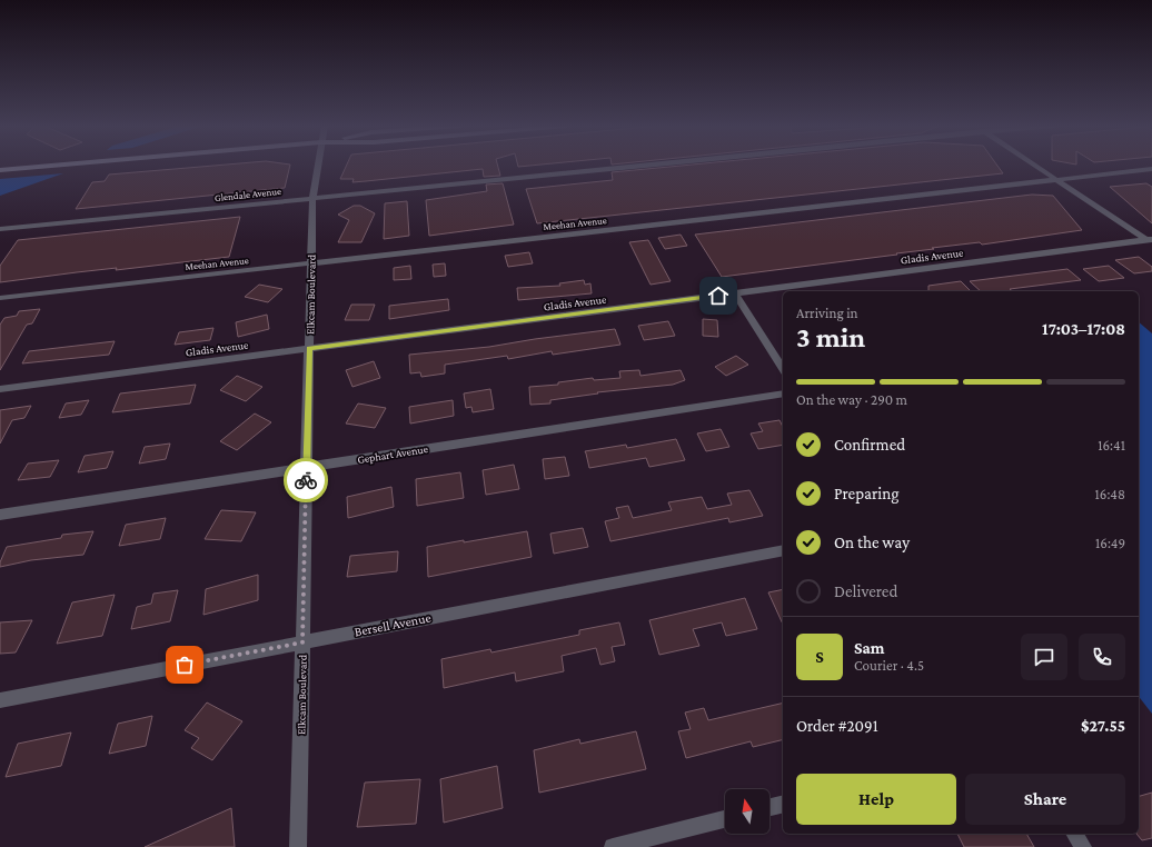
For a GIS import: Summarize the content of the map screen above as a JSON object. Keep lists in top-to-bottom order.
{
  "streets": {
    "street": [
      "Glendale Avenue",
      "Meehan Avenue",
      "Gladis Avenue",
      "Elkcam Boulevard",
      "Gephart Avenue",
      "Bersell Avenue"
    ]
  },
  "crossings": [
    ["Glendale Avenue", "Elkcam Boulevard"],
    ["Meehan Avenue", "Elkcam Boulevard"],
    ["Gladis Avenue", "Elkcam Boulevard"],
    ["Elkcam Boulevard", "Gephart Avenue"],
    ["Elkcam Boulevard", "Bersell Avenue"]
  ],
  "north": "top",
  "page": {
    "heading": ["3 min", "Arriving in", "17:03–17:08"],
    "panel": [
      "Sam",
      "Courier · 4.5",
      "Order #2091",
      "$27.55"
    ],
    "bar": "On the way · 290 m",
    "list": [
      ["Confirmed", "16:41"],
      ["Preparing", "16:48"],
      ["On the way", "16:49"],
      "Delivered"
    ],
    "round": "S",
    "buttons": ["Help", "Share"]
  }
}
